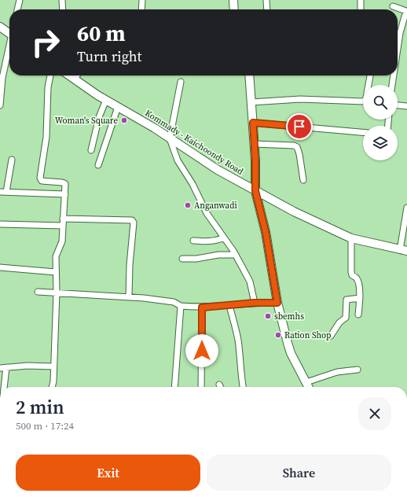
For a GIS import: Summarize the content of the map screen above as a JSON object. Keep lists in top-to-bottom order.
{
  "streets": {
    "main road": ["Kommady - Kaichoondy Road"]
  },
  "places": [
    "Woman's Square",
    "Anganwadi",
    "sbemhs",
    "Ration Shop"
  ],
  "page": {
    "turn": ["60 m", "Turn right"],
    "heading": ["2 min", "500 m · 17:24"],
    "buttons": ["Exit", "Share"]
  }
}
